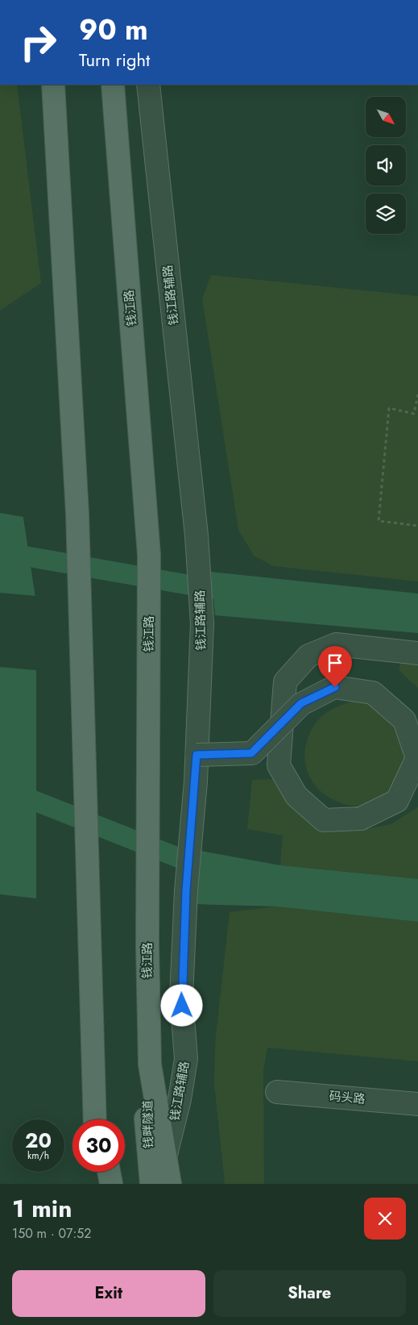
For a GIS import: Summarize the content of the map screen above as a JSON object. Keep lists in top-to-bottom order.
{
  "streets": {
    "main road": ["钱江路", "钱畔隧道"],
    "street": ["钱江路辅路", "码头路"]
  },
  "crossings": [
    ["钱江路辅路", "钱江路"],
    ["钱江路", "钱畔隧道"]
  ],
  "north": "bottom right",
  "page": {
    "turn": ["90 m", "Turn right"],
    "speed": "20 km/h",
    "limit": "30",
    "heading": ["1 min", "150 m · 07:52"],
    "buttons": ["Exit", "Share"]
  }
}
